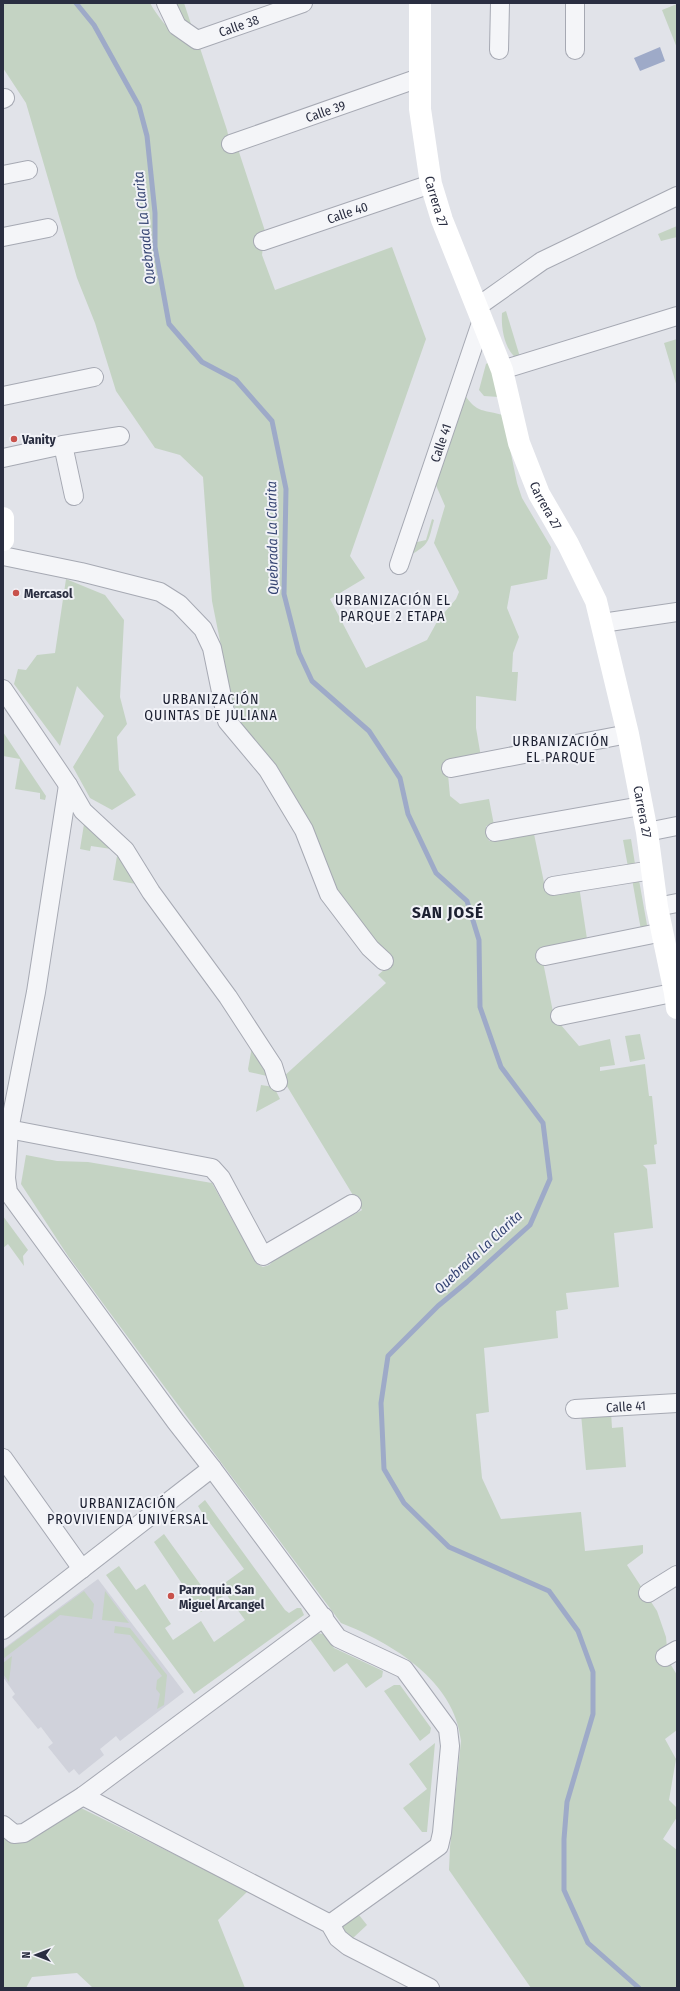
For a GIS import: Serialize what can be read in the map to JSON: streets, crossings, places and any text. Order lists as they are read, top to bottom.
{
  "streets": {
    "street": [
      "Calle 38",
      "Calle 39",
      "Carrera 27",
      "Calle 40",
      "Calle 41"
    ]
  },
  "crossings": [
    ["Calle 39", "Carrera 27"],
    ["Carrera 27", "Calle 40"],
    ["Carrera 27", "Calle 41"]
  ],
  "districts": [
    "URBANIZACIÓN EL PARQUE 2 ETAPA",
    "URBANIZACIÓN QUINTAS DE JULIANA",
    "URBANIZACIÓN EL PARQUE",
    "SAN JOSÉ",
    "URBANIZACIÓN PROVIVIENDA UNIVERSAL"
  ],
  "water": ["Quebrada La Clarita"],
  "places": ["Vanity", "Mercasol", "Parroquia San Miguel Arcangel"],
  "north": "left"
}
